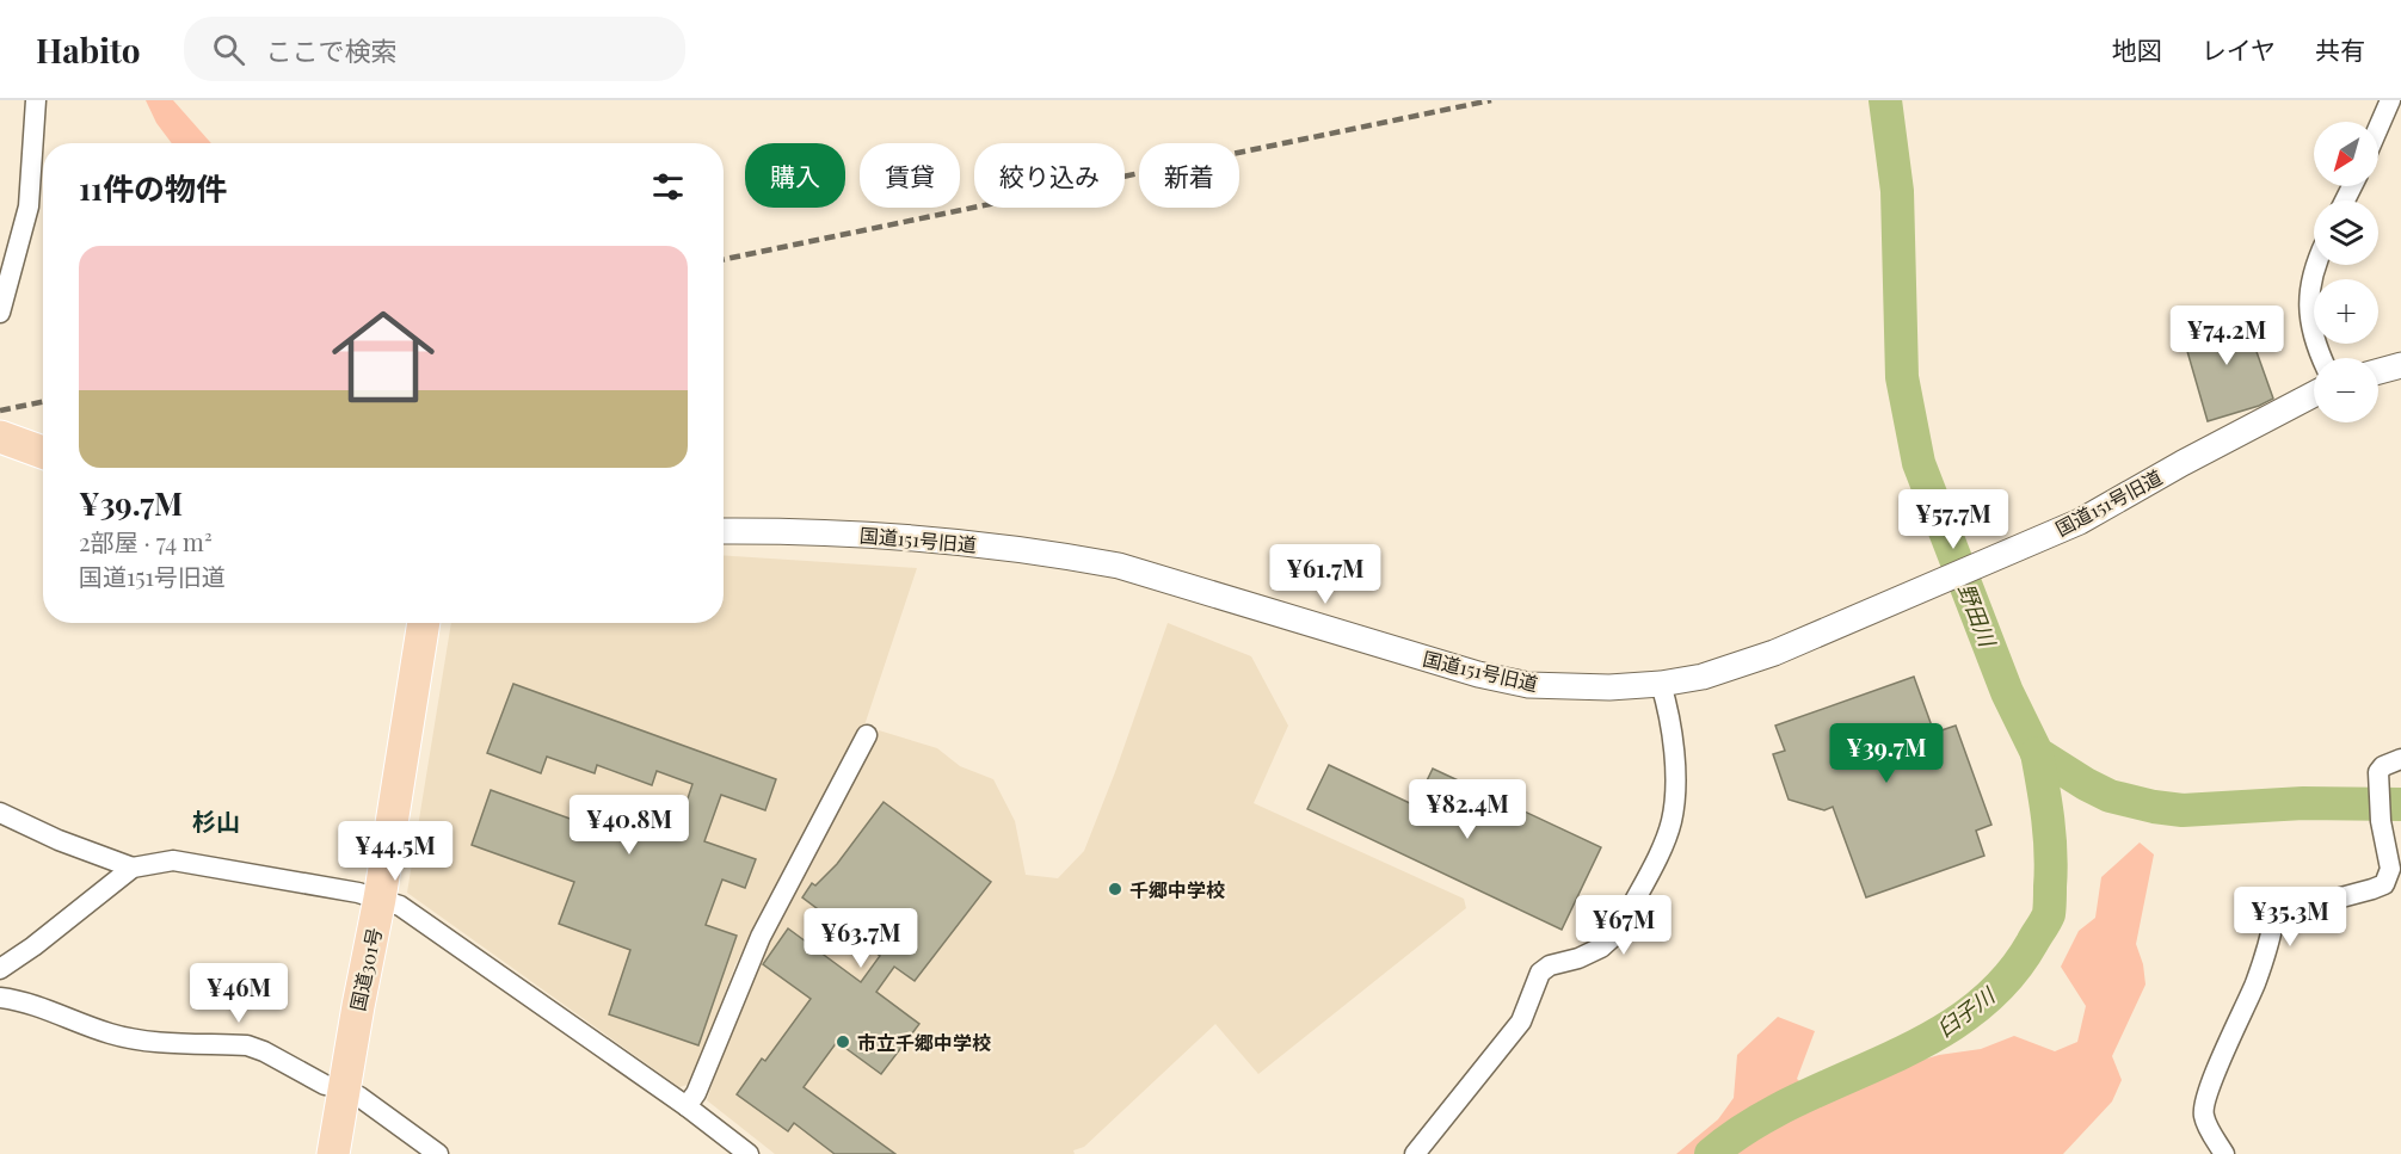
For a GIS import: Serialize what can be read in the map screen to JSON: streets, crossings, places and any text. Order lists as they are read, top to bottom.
{
  "streets": {
    "highway": ["国道301号"],
    "street": ["国道151号旧道"]
  },
  "districts": ["杉山"],
  "water": ["野田川", "臼子川"],
  "places": ["千郷中学校", "市立千郷中学校"],
  "north": "bottom left",
  "page": {
    "header": "Habito",
    "search": "ここで検索",
    "nav": ["地図", "レイヤ", "共有"],
    "map_buttons": ["+", "−"],
    "chip": [
      "購入",
      "賃貸",
      "絞り込み",
      "新着"
    ],
    "heading": "11件の物件",
    "list": [
      {
        "name": "¥39.7M",
        "note": "2部屋 · 74 m² · 国道151号旧道"
      }
    ],
    "price": [
      "¥74.2M",
      "¥57.7M",
      "¥61.7M",
      "¥39.7M",
      "¥82.4M",
      "¥40.8M",
      "¥44.5M",
      "¥35.3M",
      "¥67M",
      "¥63.7M",
      "¥46M"
    ]
  }
}
